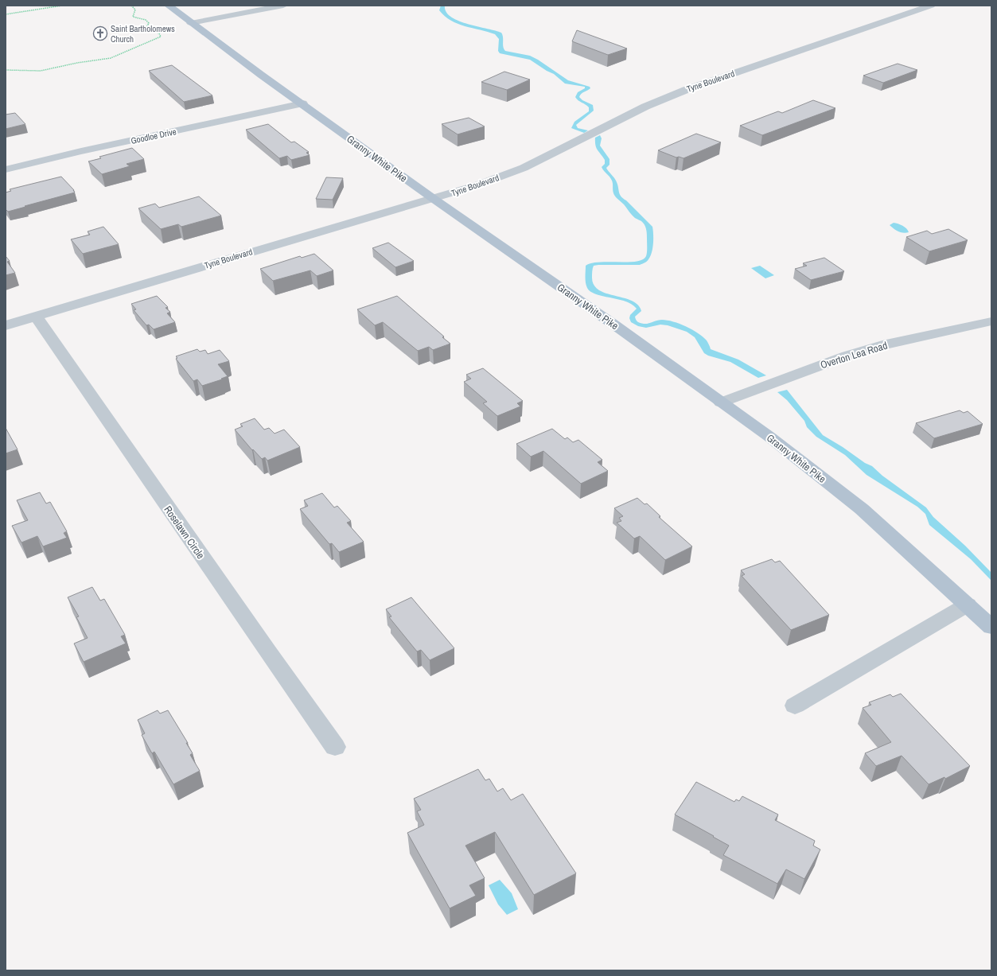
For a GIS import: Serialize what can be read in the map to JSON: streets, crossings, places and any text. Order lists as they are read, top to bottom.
{
  "streets": {
    "main road": ["Granny White Pike"],
    "street": [
      "Tyne Boulevard",
      "Goodloe Drive",
      "Overton Lea Road",
      "Roselawn Circle"
    ]
  },
  "crossings": [
    ["Tyne Boulevard", "Granny White Pike"],
    ["Tyne Boulevard", "Roselawn Circle"],
    ["Goodloe Drive", "Granny White Pike"],
    ["Granny White Pike", "Overton Lea Road"]
  ],
  "places": {
    "church": ["Saint Bartholomews Church"]
  }
}
